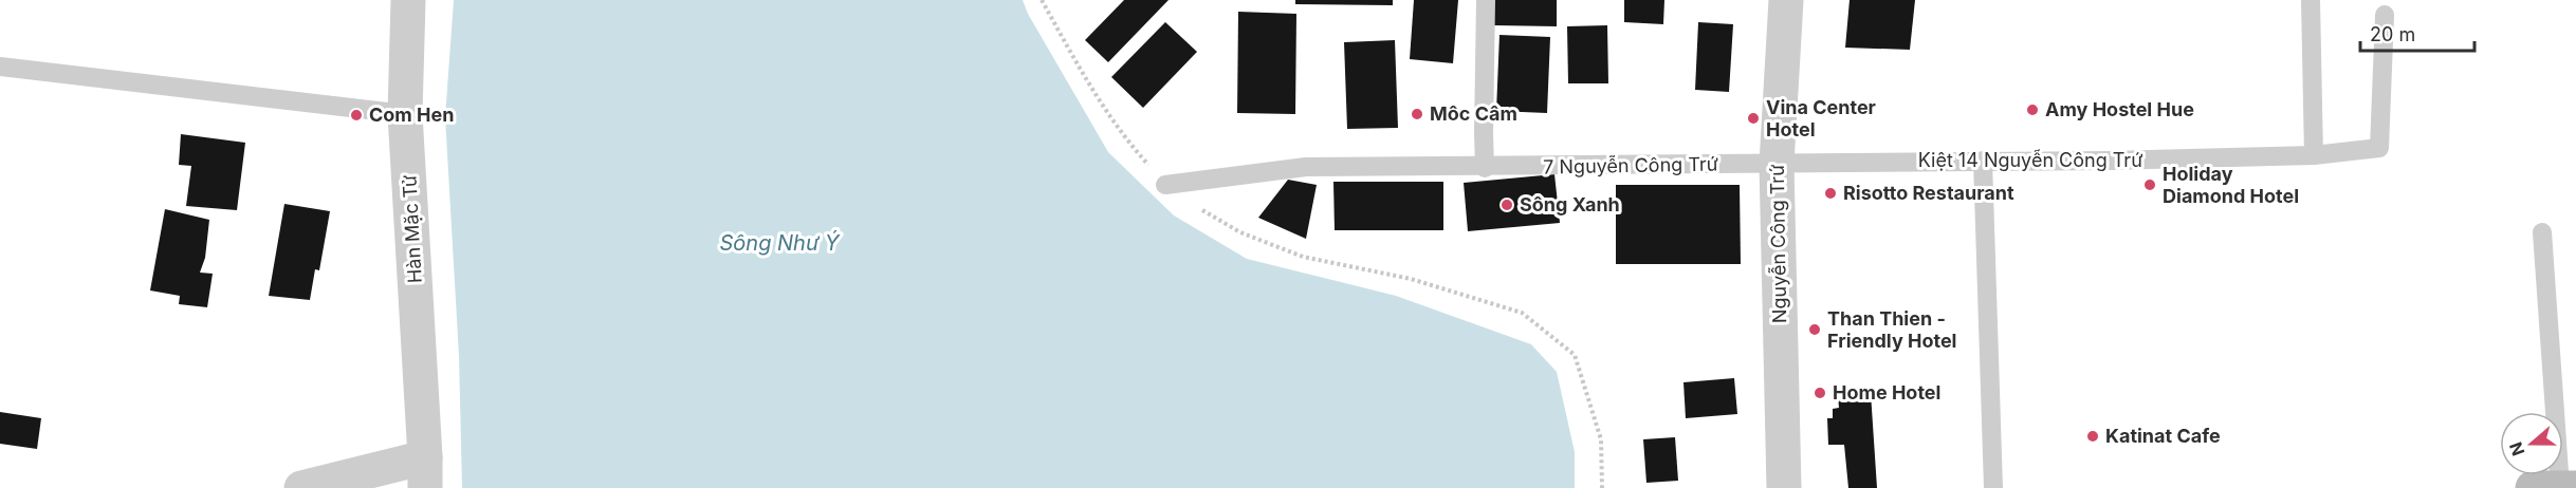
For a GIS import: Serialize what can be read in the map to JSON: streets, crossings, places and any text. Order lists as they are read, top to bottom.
{
  "streets": {
    "street": ["Hàn Mặc Tử", "Nguyễn Công Trứ"],
    "lane": ["Kiệt 14 Nguyễn Công Trứ", "7 Nguyễn Công Trứ"]
  },
  "crossings": [
    ["Kiệt 14 Nguyễn Công Trứ", "7 Nguyễn Công Trứ"],
    ["Kiệt 14 Nguyễn Công Trứ", "Nguyễn Công Trứ"],
    ["7 Nguyễn Công Trứ", "Nguyễn Công Trứ"]
  ],
  "water": ["Sông Như Ý"],
  "places": [
    "Amy Hostel Hue",
    "Môc Câm",
    "Com Hen",
    "Vina Center Hotel",
    "Holiday Diamond Hotel",
    "Risotto Restaurant",
    "Sông Xanh",
    "Than Thien - Friendly Hotel",
    "Home Hotel",
    "Katinat Cafe"
  ],
  "scale_bar": "20 m",
  "north": "left"
}
